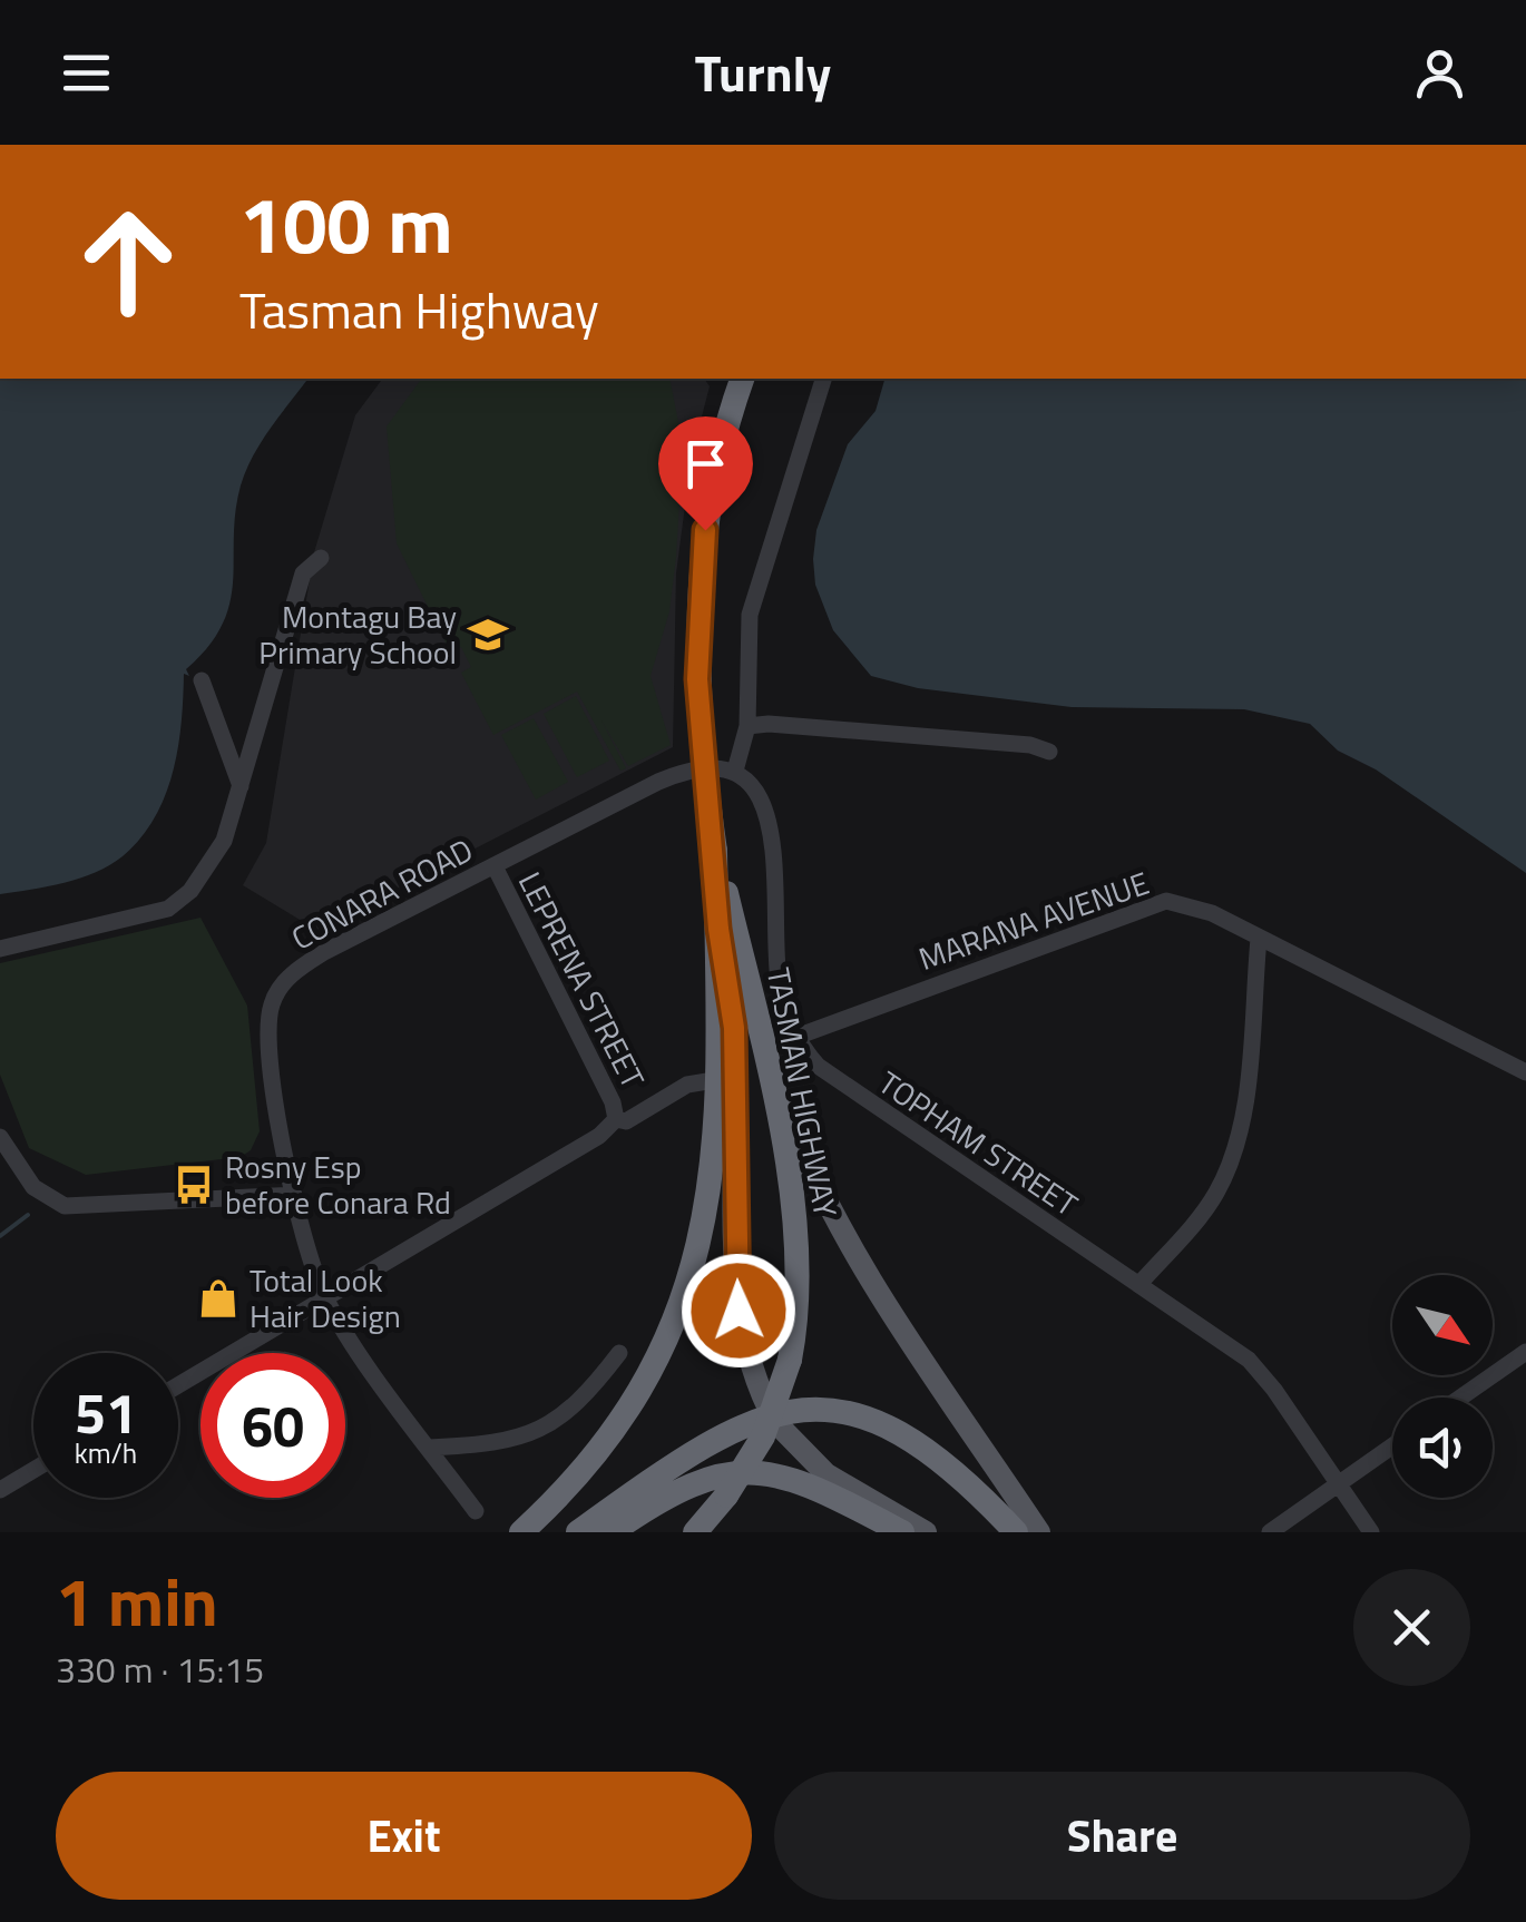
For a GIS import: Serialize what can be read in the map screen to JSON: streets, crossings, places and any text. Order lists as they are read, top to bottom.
{
  "streets": {
    "highway": ["TASMAN HIGHWAY"],
    "street": [
      "CONARA ROAD",
      "MARANA AVENUE",
      "LEPRENA STREET",
      "TOPHAM STREET"
    ]
  },
  "crossings": [
    ["CONARA ROAD", "LEPRENA STREET"],
    ["CONARA ROAD", "TOPHAM STREET"],
    ["MARANA AVENUE", "TOPHAM STREET"]
  ],
  "places": {
    "school or university": ["Montagu Bay Primary School"],
    "bus stop": ["Rosny Esp before Conara Rd"],
    "shop": ["Total Look Hair Design"]
  },
  "north": "bottom right",
  "page": {
    "header": "Turnly",
    "turn": ["100 m", "Tasman Highway"],
    "speed": "51 km/h",
    "limit": "60",
    "heading": ["1 min", "330 m · 15:15"],
    "buttons": ["Exit", "Share"]
  }
}
